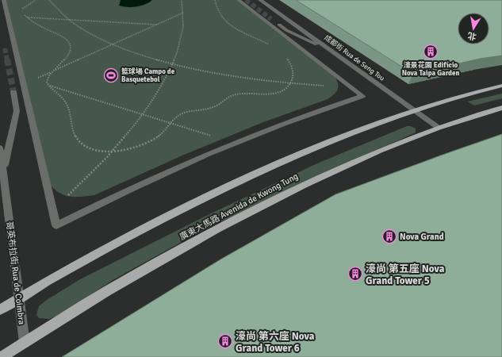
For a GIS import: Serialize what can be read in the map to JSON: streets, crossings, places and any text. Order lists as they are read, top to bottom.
{
  "streets": {
    "main road": ["廣東大馬路 Avenida de Kwong Tung"],
    "street": ["成都街 Rua de Seng Tou", "哥英布拉街 Rua de Coimbra"]
  },
  "crossings": [
    ["成都街 Rua de Seng Tou", "廣東大馬路 Avenida de Kwong Tung"],
    ["廣東大馬路 Avenida de Kwong Tung", "哥英布拉街 Rua de Coimbra"]
  ],
  "places": {
    "building": [
      "濠景花園 Edifício Nova Taipa Garden",
      "Nova Grand",
      "濠尚 第五座 Nova Grand Tower 5",
      "濠尚 第六座 Nova Grand Tower 6"
    ],
    "sports": ["籃球場 Campo de Basquetebol"]
  },
  "north": "bottom"
}
